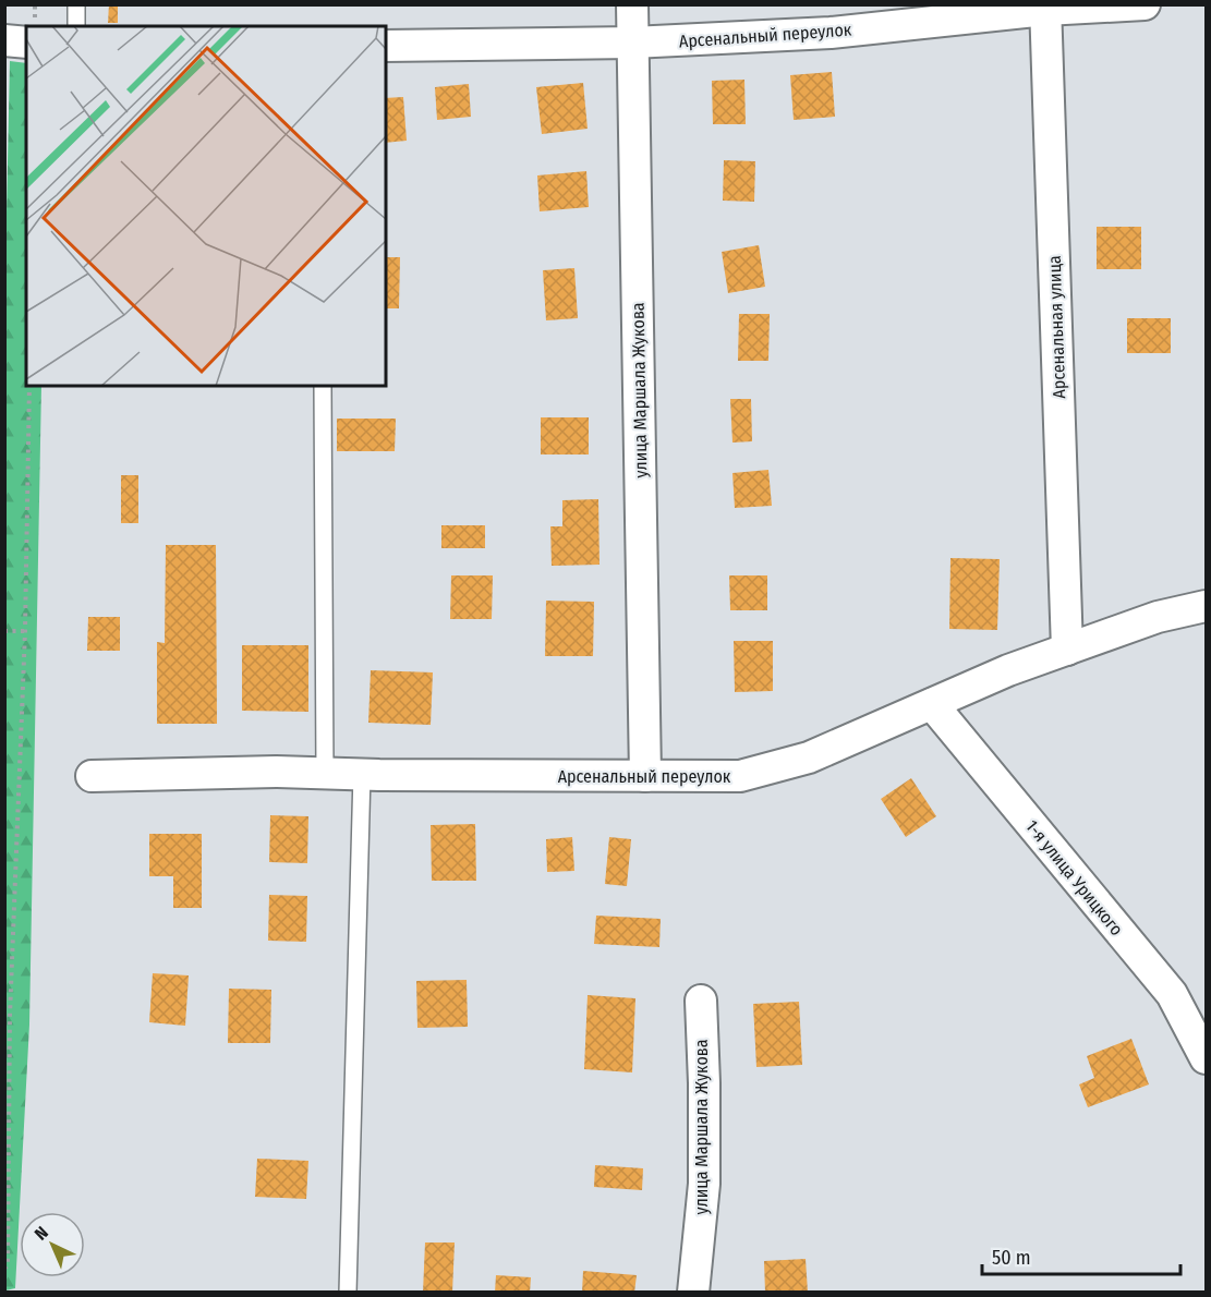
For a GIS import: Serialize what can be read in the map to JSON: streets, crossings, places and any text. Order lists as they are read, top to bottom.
{
  "streets": {
    "street": [
      "Арсенальный переулок",
      "Арсенальная улица",
      "улица Маршала Жукова",
      "1-я улица Урицкого"
    ]
  },
  "crossings": [
    ["Арсенальный переулок", "Арсенальная улица"],
    ["Арсенальный переулок", "улица Маршала Жукова"],
    ["Арсенальный переулок", "1-я улица Урицкого"]
  ],
  "scale_bar": "50 m",
  "north": "top left"
}
